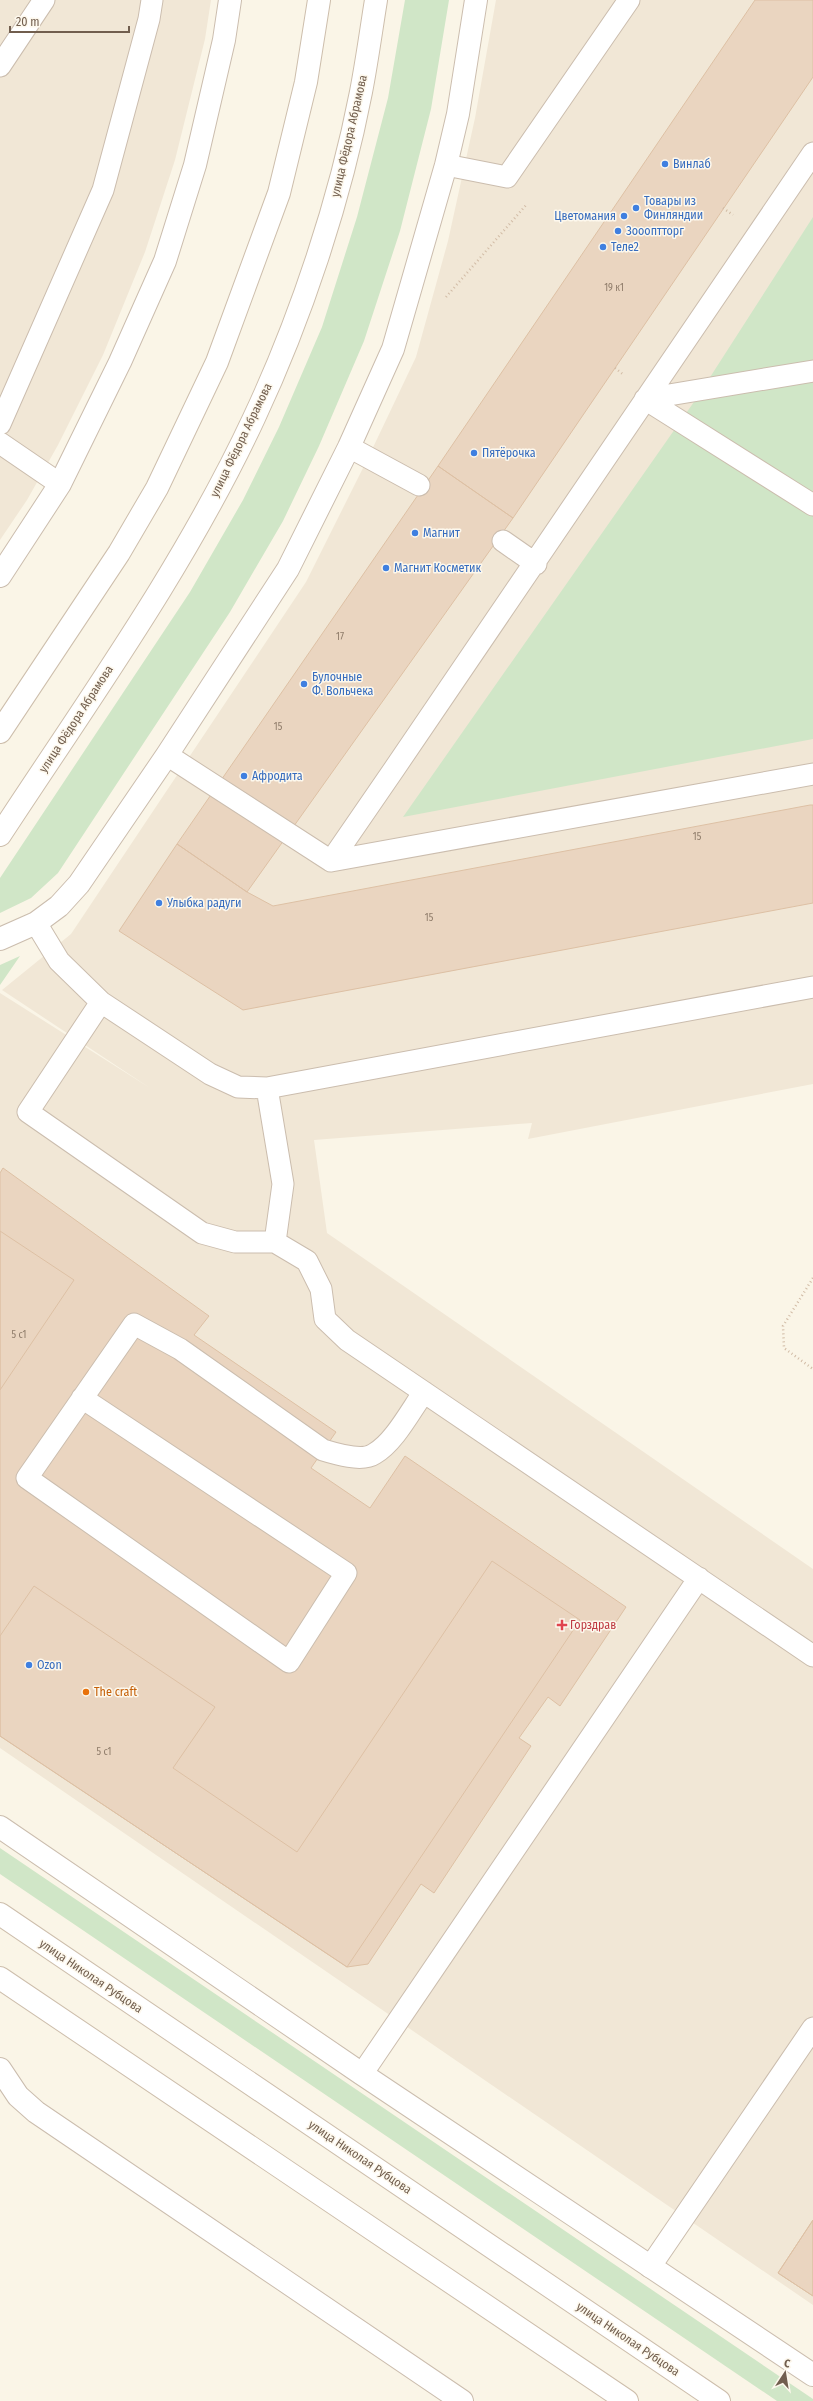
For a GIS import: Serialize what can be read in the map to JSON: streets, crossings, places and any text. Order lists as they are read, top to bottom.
{
  "streets": {
    "street": ["улица Фёдора Абрамова", "улица Николая Рубцова"]
  },
  "places": {
    "other": [
      "Винлаб",
      "Товары из Финляндии",
      "Цветомания",
      "Зоооптторг",
      "Теле2",
      "Пятёрочка",
      "Магнит",
      "Магнит Косметик",
      "Булочные Ф. Вольчека",
      "Афродита",
      "Улыбка радуги",
      "Ozon",
      "The craft"
    ],
    "health": ["Горздрав"]
  },
  "house_numbers": [
    "19 к1",
    "17",
    "15",
    "15",
    "15",
    "5 с1",
    "5 с1"
  ],
  "scale_bar": "20 m",
  "north": "top"
}
